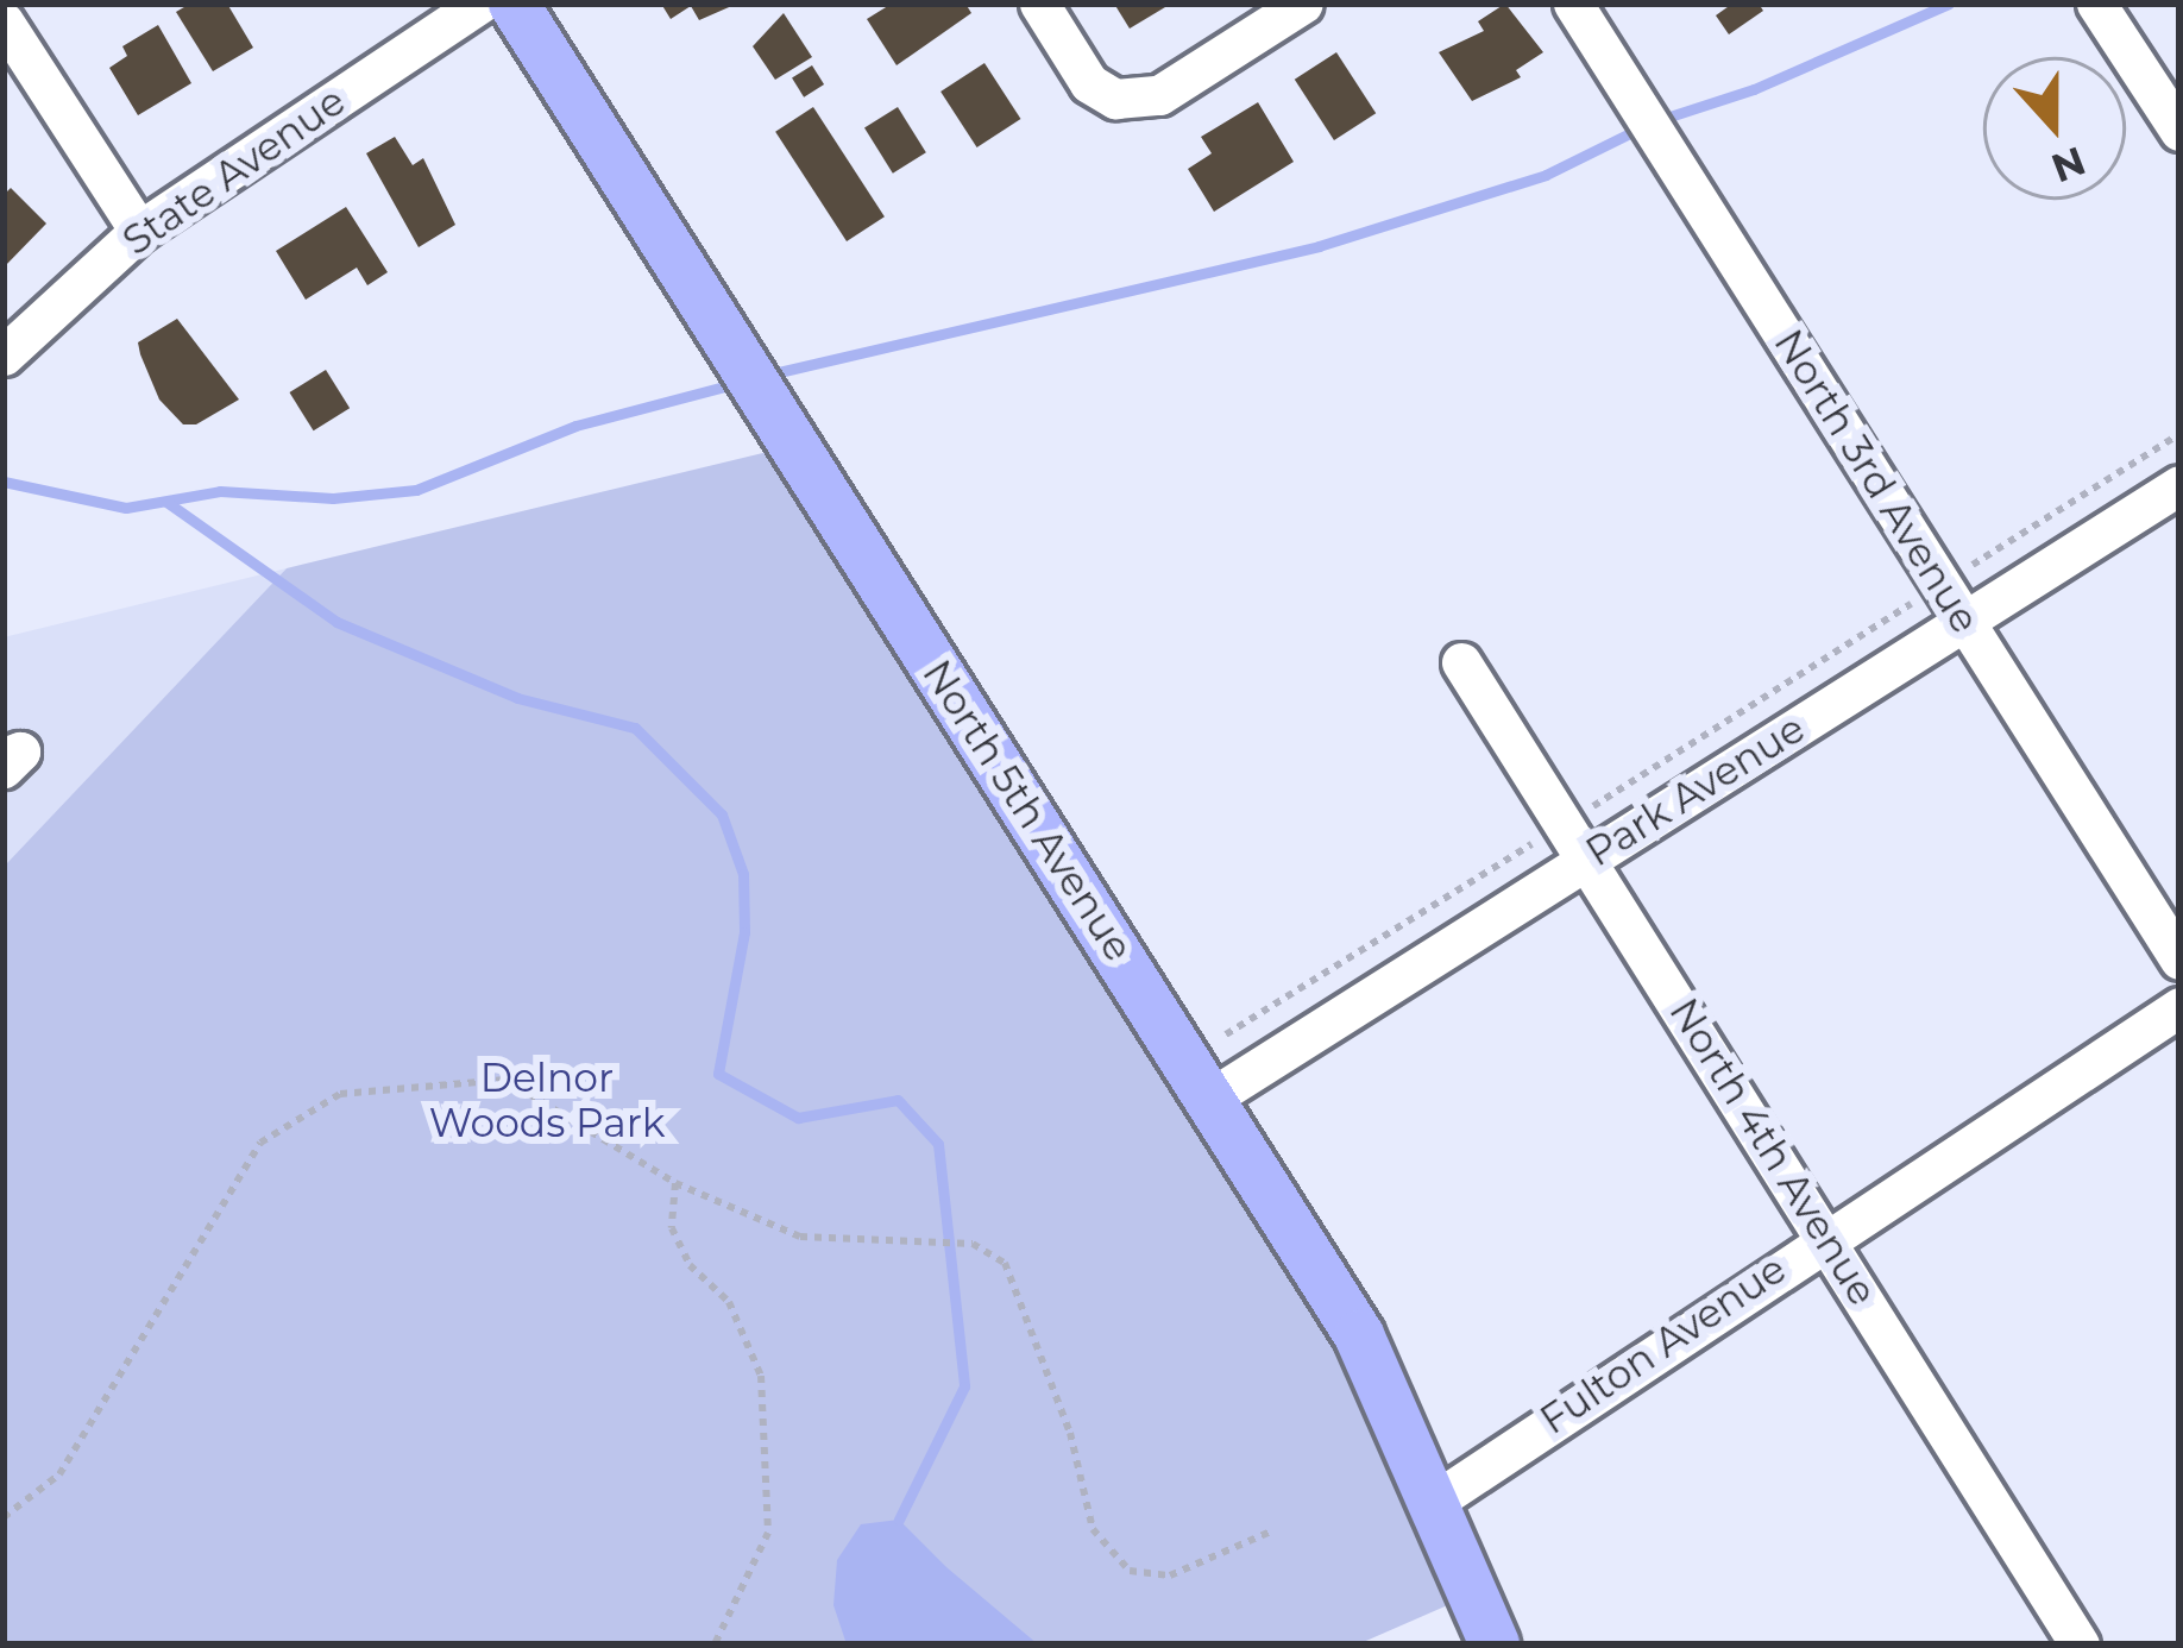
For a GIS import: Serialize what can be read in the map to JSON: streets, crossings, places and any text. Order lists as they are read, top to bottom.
{
  "streets": {
    "main road": ["North 5th Avenue"],
    "street": [
      "State Avenue",
      "North 3rd Avenue",
      "Park Avenue",
      "North 4th Avenue",
      "Fulton Avenue"
    ]
  },
  "crossings": [
    ["North 3rd Avenue", "Park Avenue"],
    ["Park Avenue", "North 5th Avenue"],
    ["Park Avenue", "North 4th Avenue"],
    ["North 5th Avenue", "Fulton Avenue"],
    ["North 4th Avenue", "Fulton Avenue"]
  ],
  "parks": ["Delnor Woods Park"],
  "north": "bottom"
}
